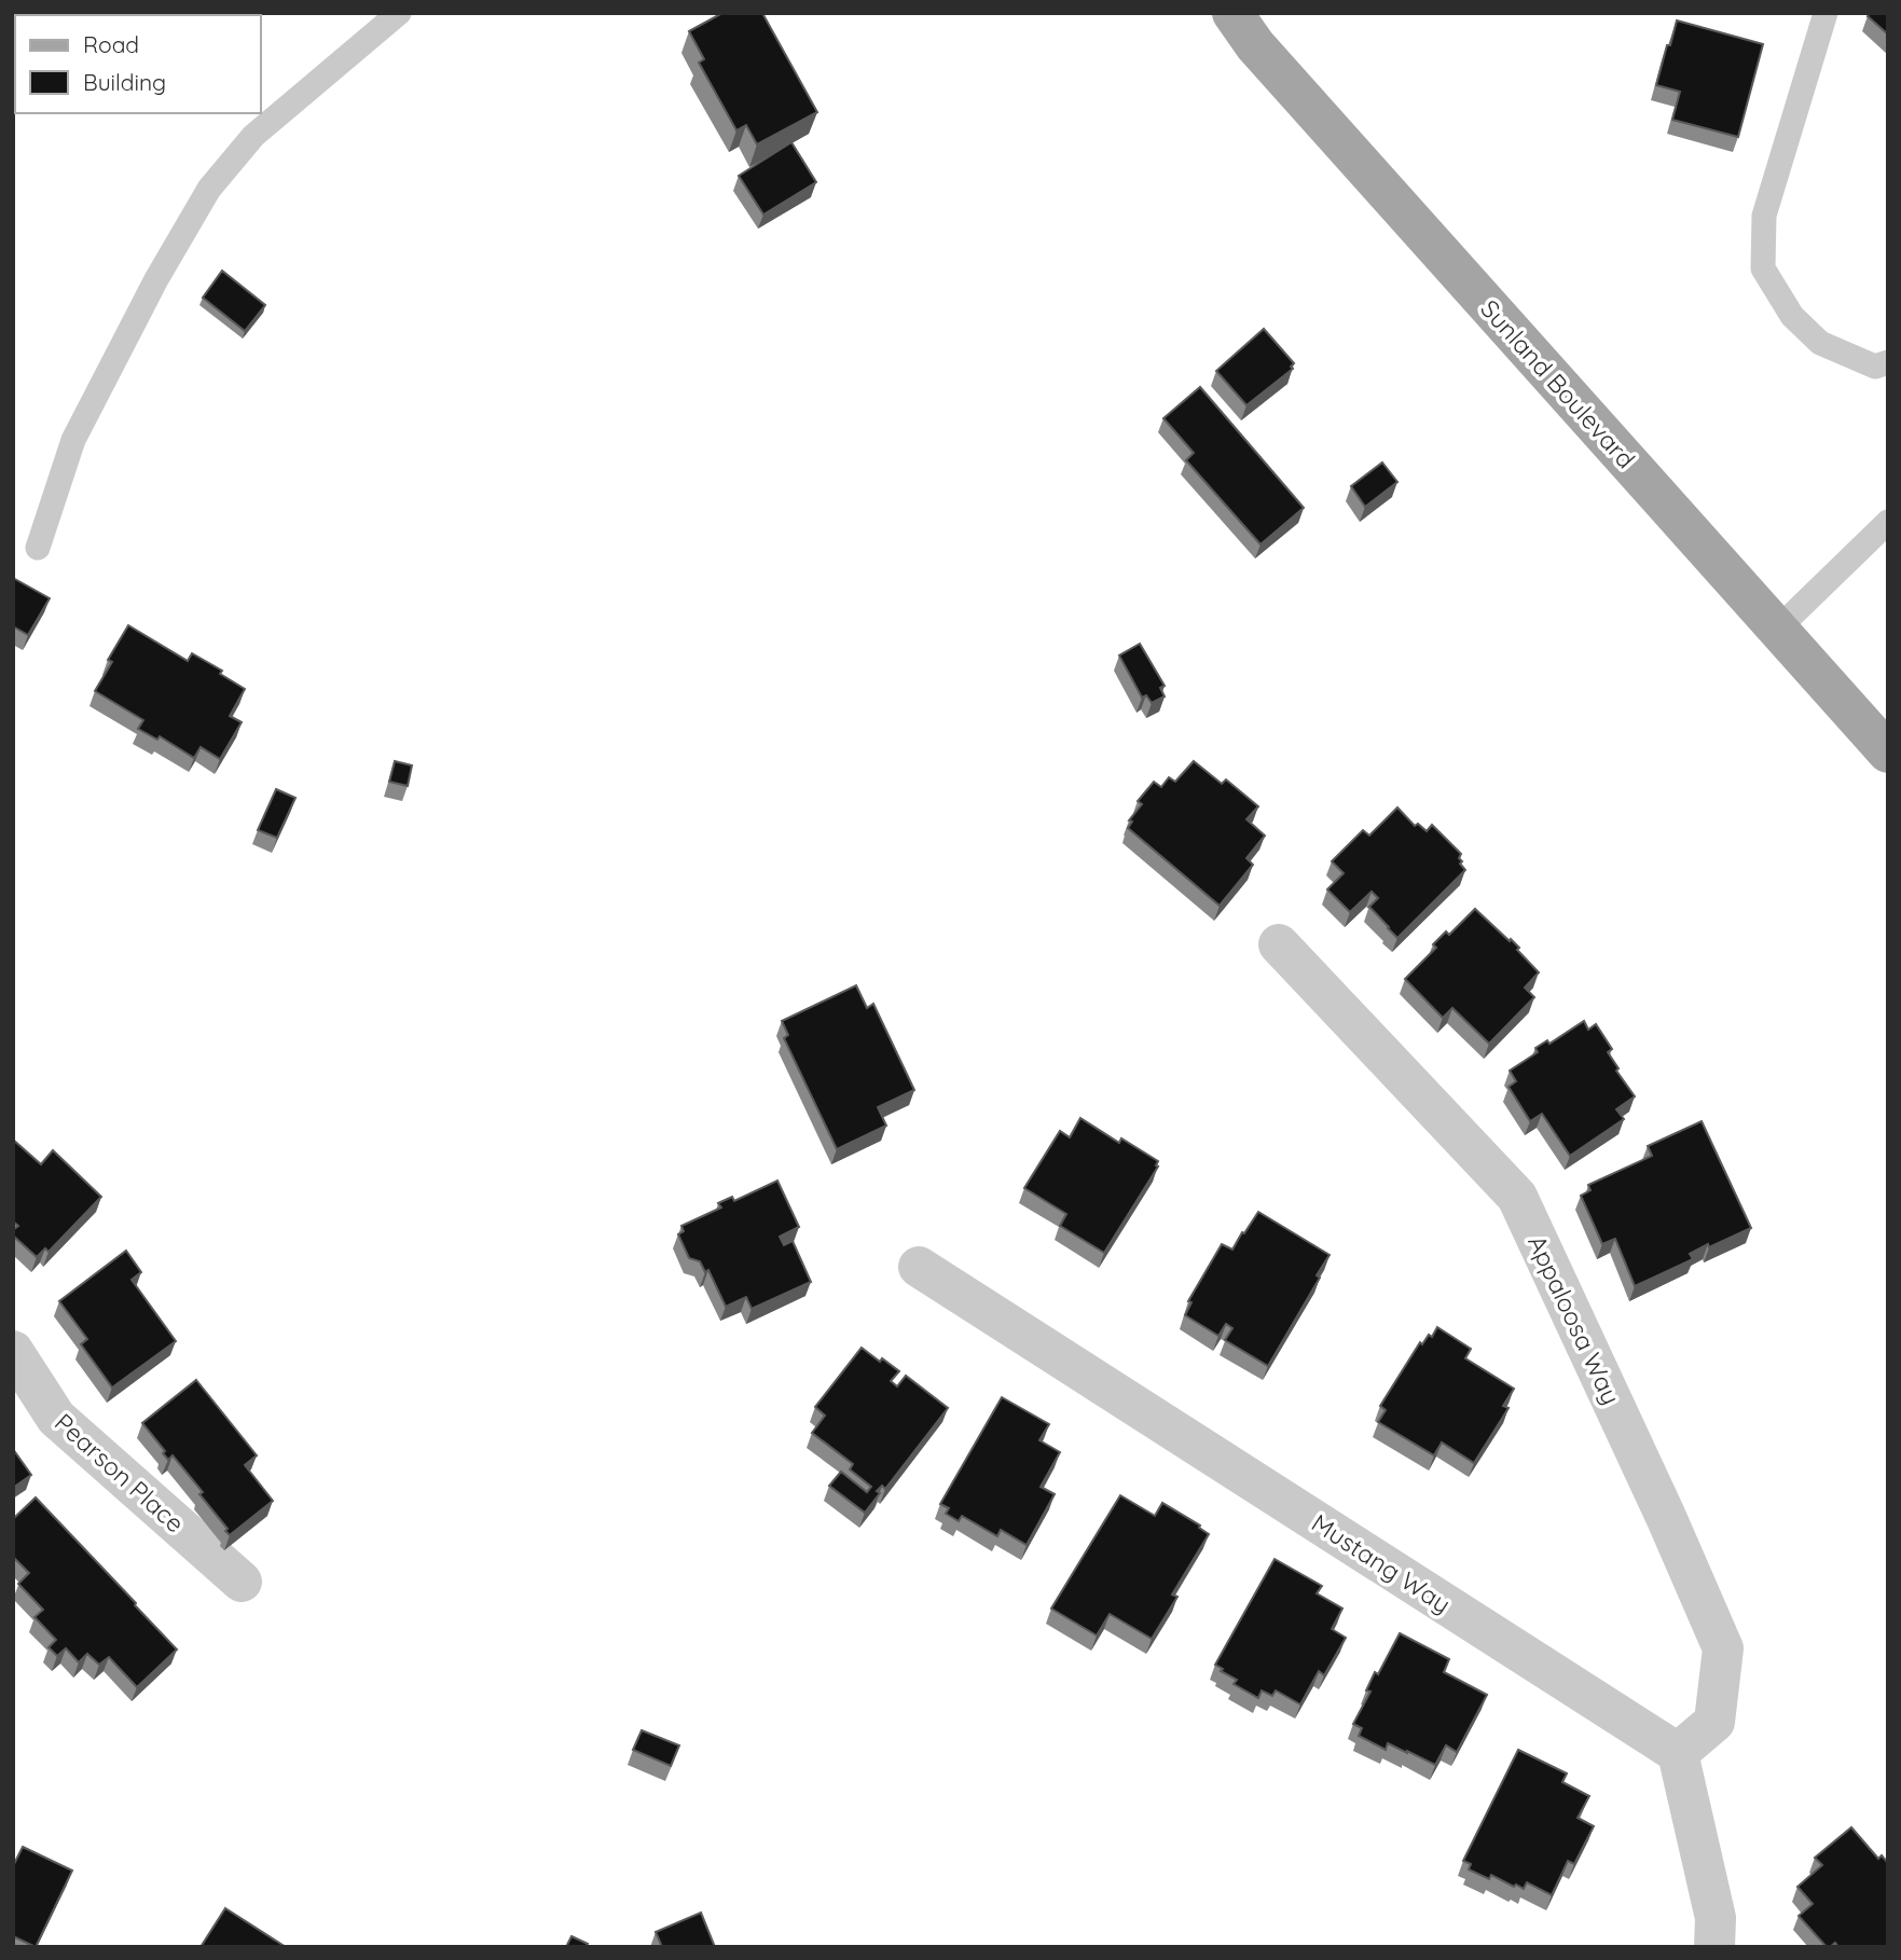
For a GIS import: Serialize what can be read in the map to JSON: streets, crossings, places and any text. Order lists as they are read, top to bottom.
{
  "streets": {
    "main road": ["Sunland Boulevard"],
    "street": ["Appaloosa Way", "Pearson Place", "Mustang Way"]
  },
  "crossings": [
    ["Appaloosa Way", "Mustang Way"]
  ],
  "legend": ["Road", "Building"]
}
